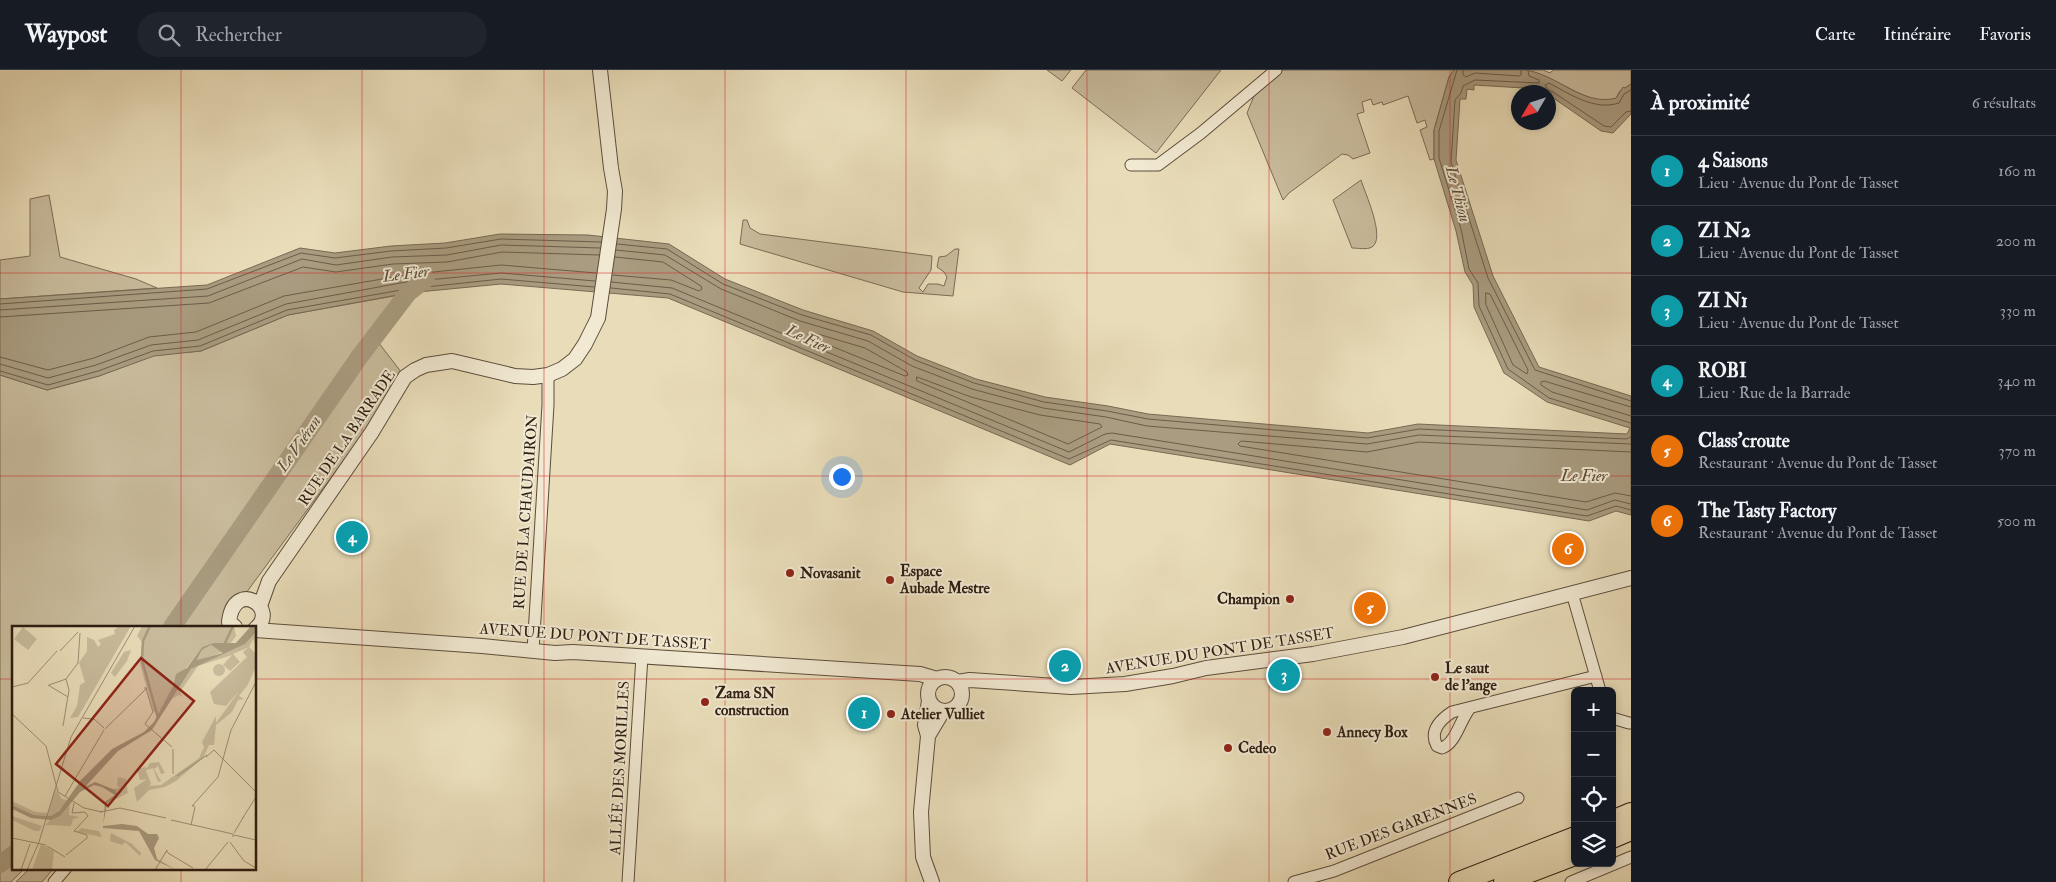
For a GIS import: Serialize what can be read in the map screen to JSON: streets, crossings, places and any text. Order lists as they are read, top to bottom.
{
  "streets": {
    "street": [
      "RUE DE LA BARRADE",
      "RUE DE LA CHAUDAIRON",
      "AVENUE DU PONT DE TASSET",
      "ALLÉE DES MORILLES",
      "RUE DES GARENNES"
    ]
  },
  "crossings": [
    ["RUE DE LA BARRADE", "RUE DE LA CHAUDAIRON"],
    ["RUE DE LA CHAUDAIRON", "AVENUE DU PONT DE TASSET"],
    ["AVENUE DU PONT DE TASSET", "ALLÉE DES MORILLES"]
  ],
  "water": ["Le Thiou", "Le Fier", "Le Viéran"],
  "places": [
    "Novasanit",
    "Espace Aubade Mestre",
    "Champion",
    "Le saut de l'ange",
    "Zama SN construction",
    "Atelier Vulliet",
    "Annecy Box",
    "Cedeo"
  ],
  "north": "bottom left",
  "page": {
    "header": "Waypost",
    "search": "Rechercher",
    "nav": ["Carte", "Itinéraire", "Favoris"],
    "heading": ["À proximité", "6 résultats"],
    "list": [
      {
        "mark": "1",
        "name": "4 Saisons",
        "note": "Lieu · Avenue du Pont de Tasset",
        "value": "160 m"
      },
      {
        "mark": "2",
        "name": "ZI N2",
        "note": "Lieu · Avenue du Pont de Tasset",
        "value": "200 m"
      },
      {
        "mark": "3",
        "name": "ZI N1",
        "note": "Lieu · Avenue du Pont de Tasset",
        "value": "330 m"
      },
      {
        "mark": "4",
        "name": "ROBI",
        "note": "Lieu · Rue de la Barrade",
        "value": "340 m"
      },
      {
        "mark": "5",
        "name": "Class'croute",
        "note": "Restaurant · Avenue du Pont de Tasset",
        "value": "370 m"
      },
      {
        "mark": "6",
        "name": "The Tasty Factory",
        "note": "Restaurant · Avenue du Pont de Tasset",
        "value": "500 m"
      }
    ],
    "pins": [
      "4",
      "6",
      "5",
      "2",
      "3",
      "1"
    ],
    "map_buttons": ["+", "−"]
  }
}
